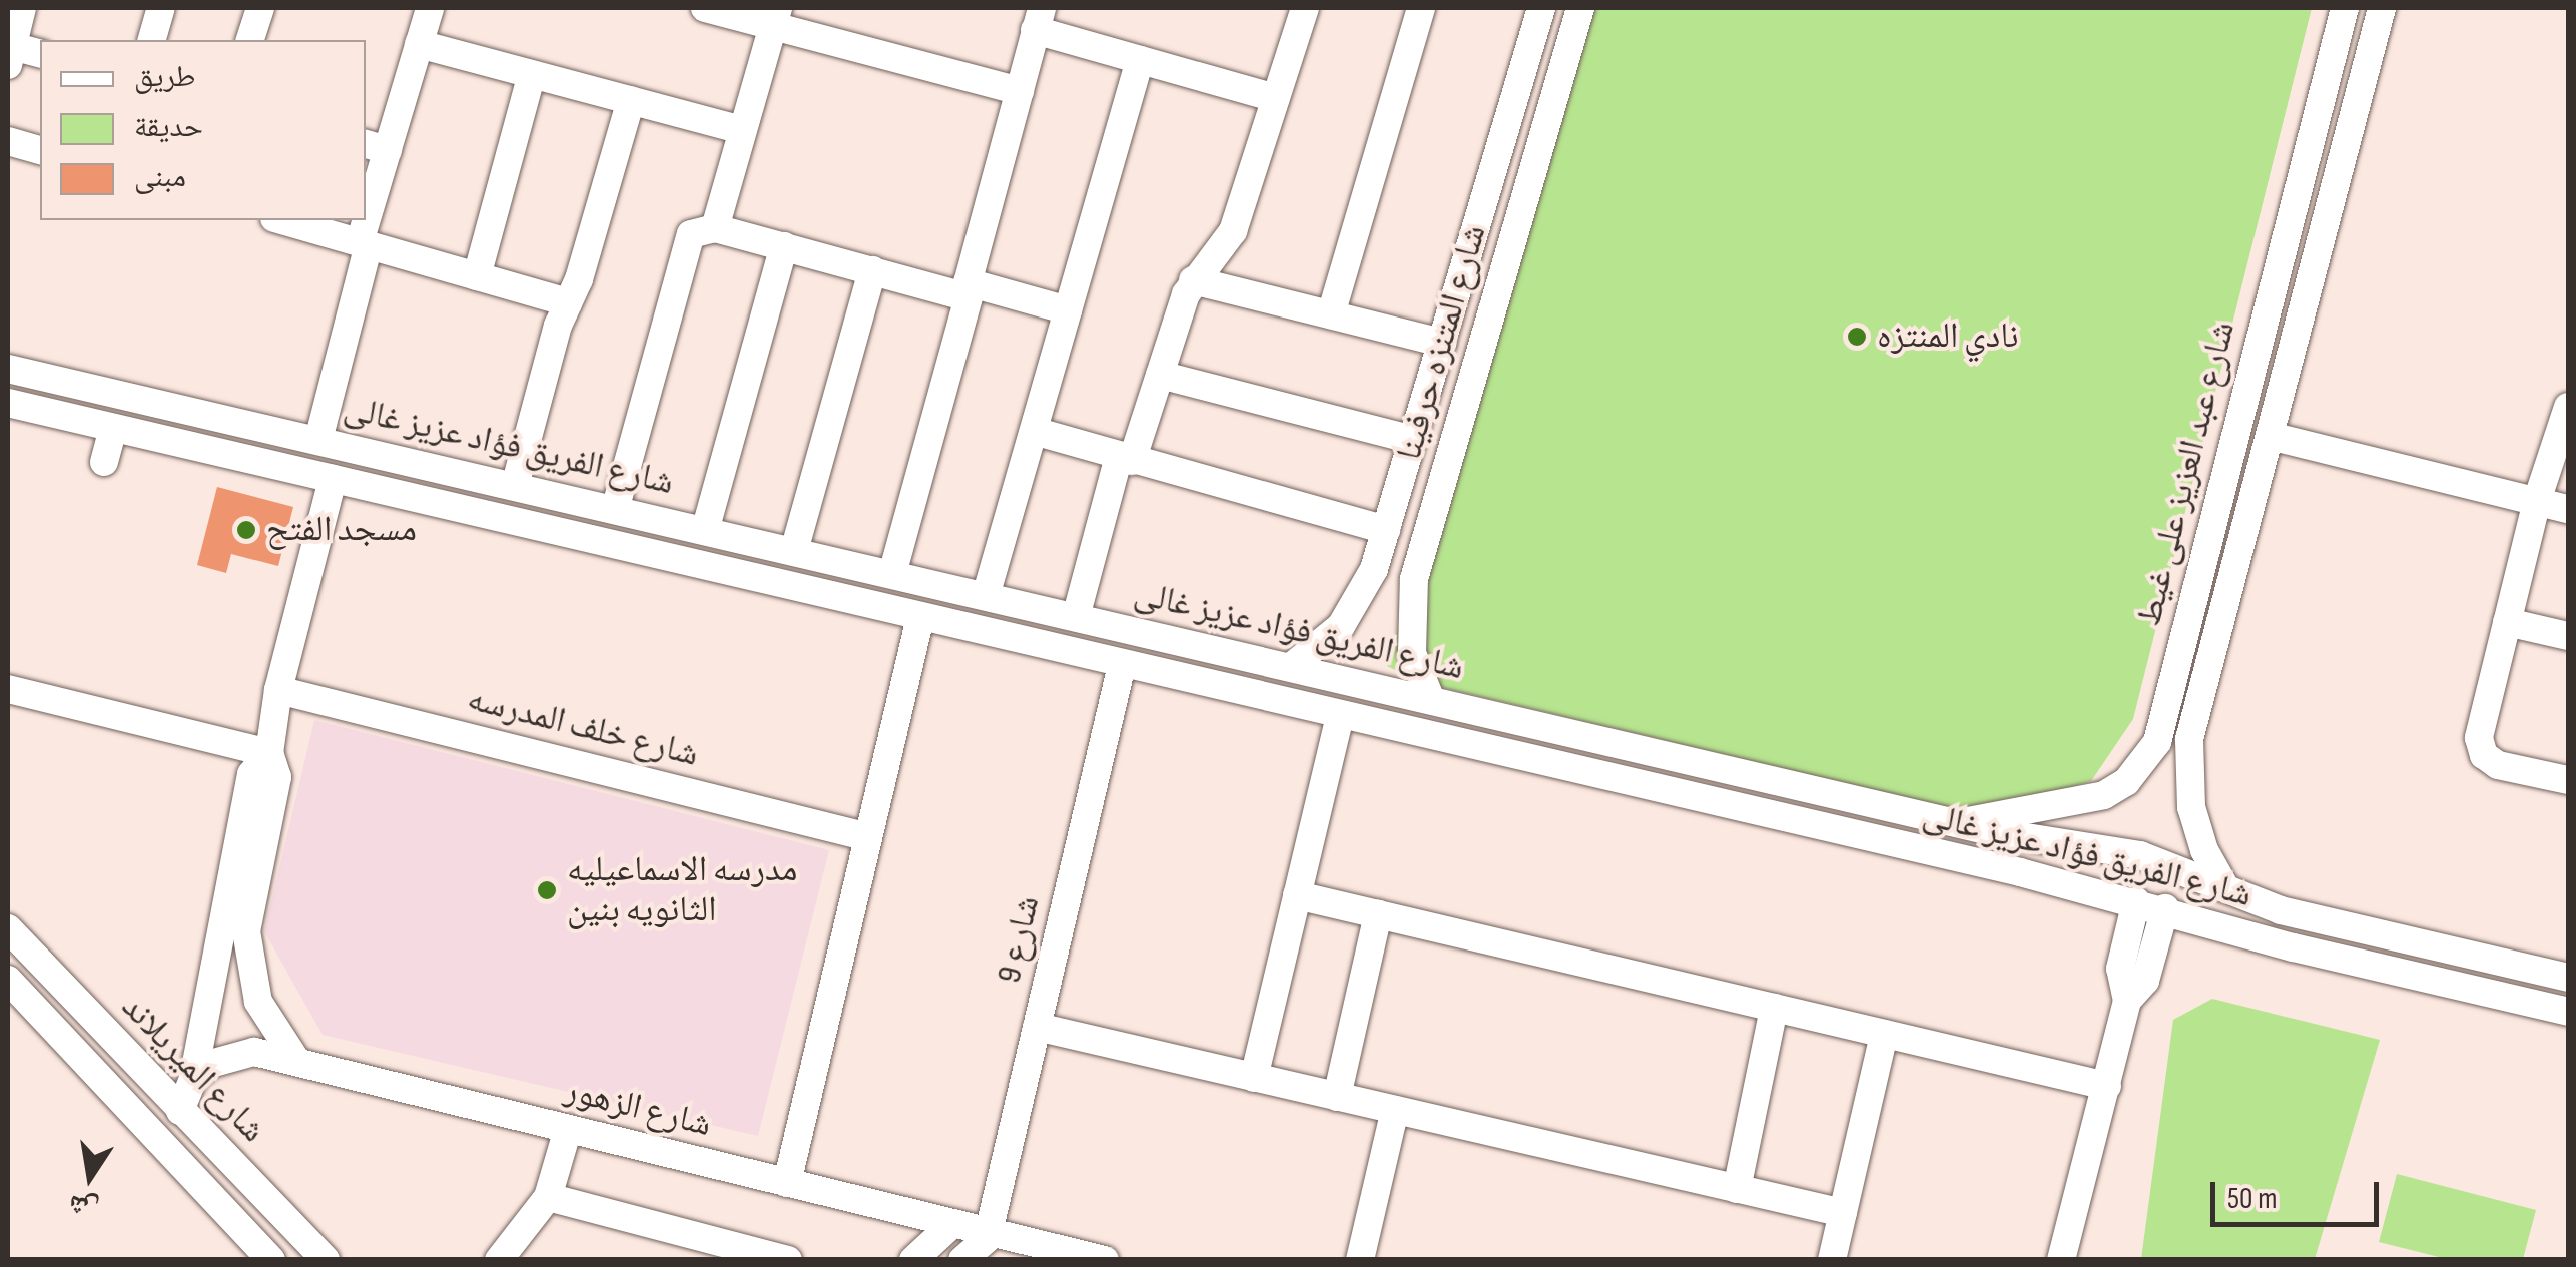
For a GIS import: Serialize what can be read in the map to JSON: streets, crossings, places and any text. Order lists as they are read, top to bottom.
{
  "streets": {
    "street": [
      "شارع المتنزه حرفينا",
      "شارع الفريق فؤاد عزيز غالى",
      "شارع عبد العزيز على غيط",
      "شارع خلف المدرسه",
      "شارع 9",
      "شارع الميريلاند",
      "شارع الزهور"
    ]
  },
  "crossings": [
    ["شارع المتنزه حرفينا", "شارع الفريق فؤاد عزيز غالى"],
    ["شارع الفريق فؤاد عزيز غالى", "شارع عبد العزيز على غيط"],
    ["شارع الفريق فؤاد عزيز غالى", "شارع 9"],
    ["شارع 9", "شارع الزهور"]
  ],
  "places": ["نادي المنتزه", "مسجد الفتح", "مدرسه الاسماعيليه الثانويه بنين"],
  "legend": ["طريق", "حديقة", "مبنى"],
  "scale_bar": "50 m",
  "north": "bottom"
}
